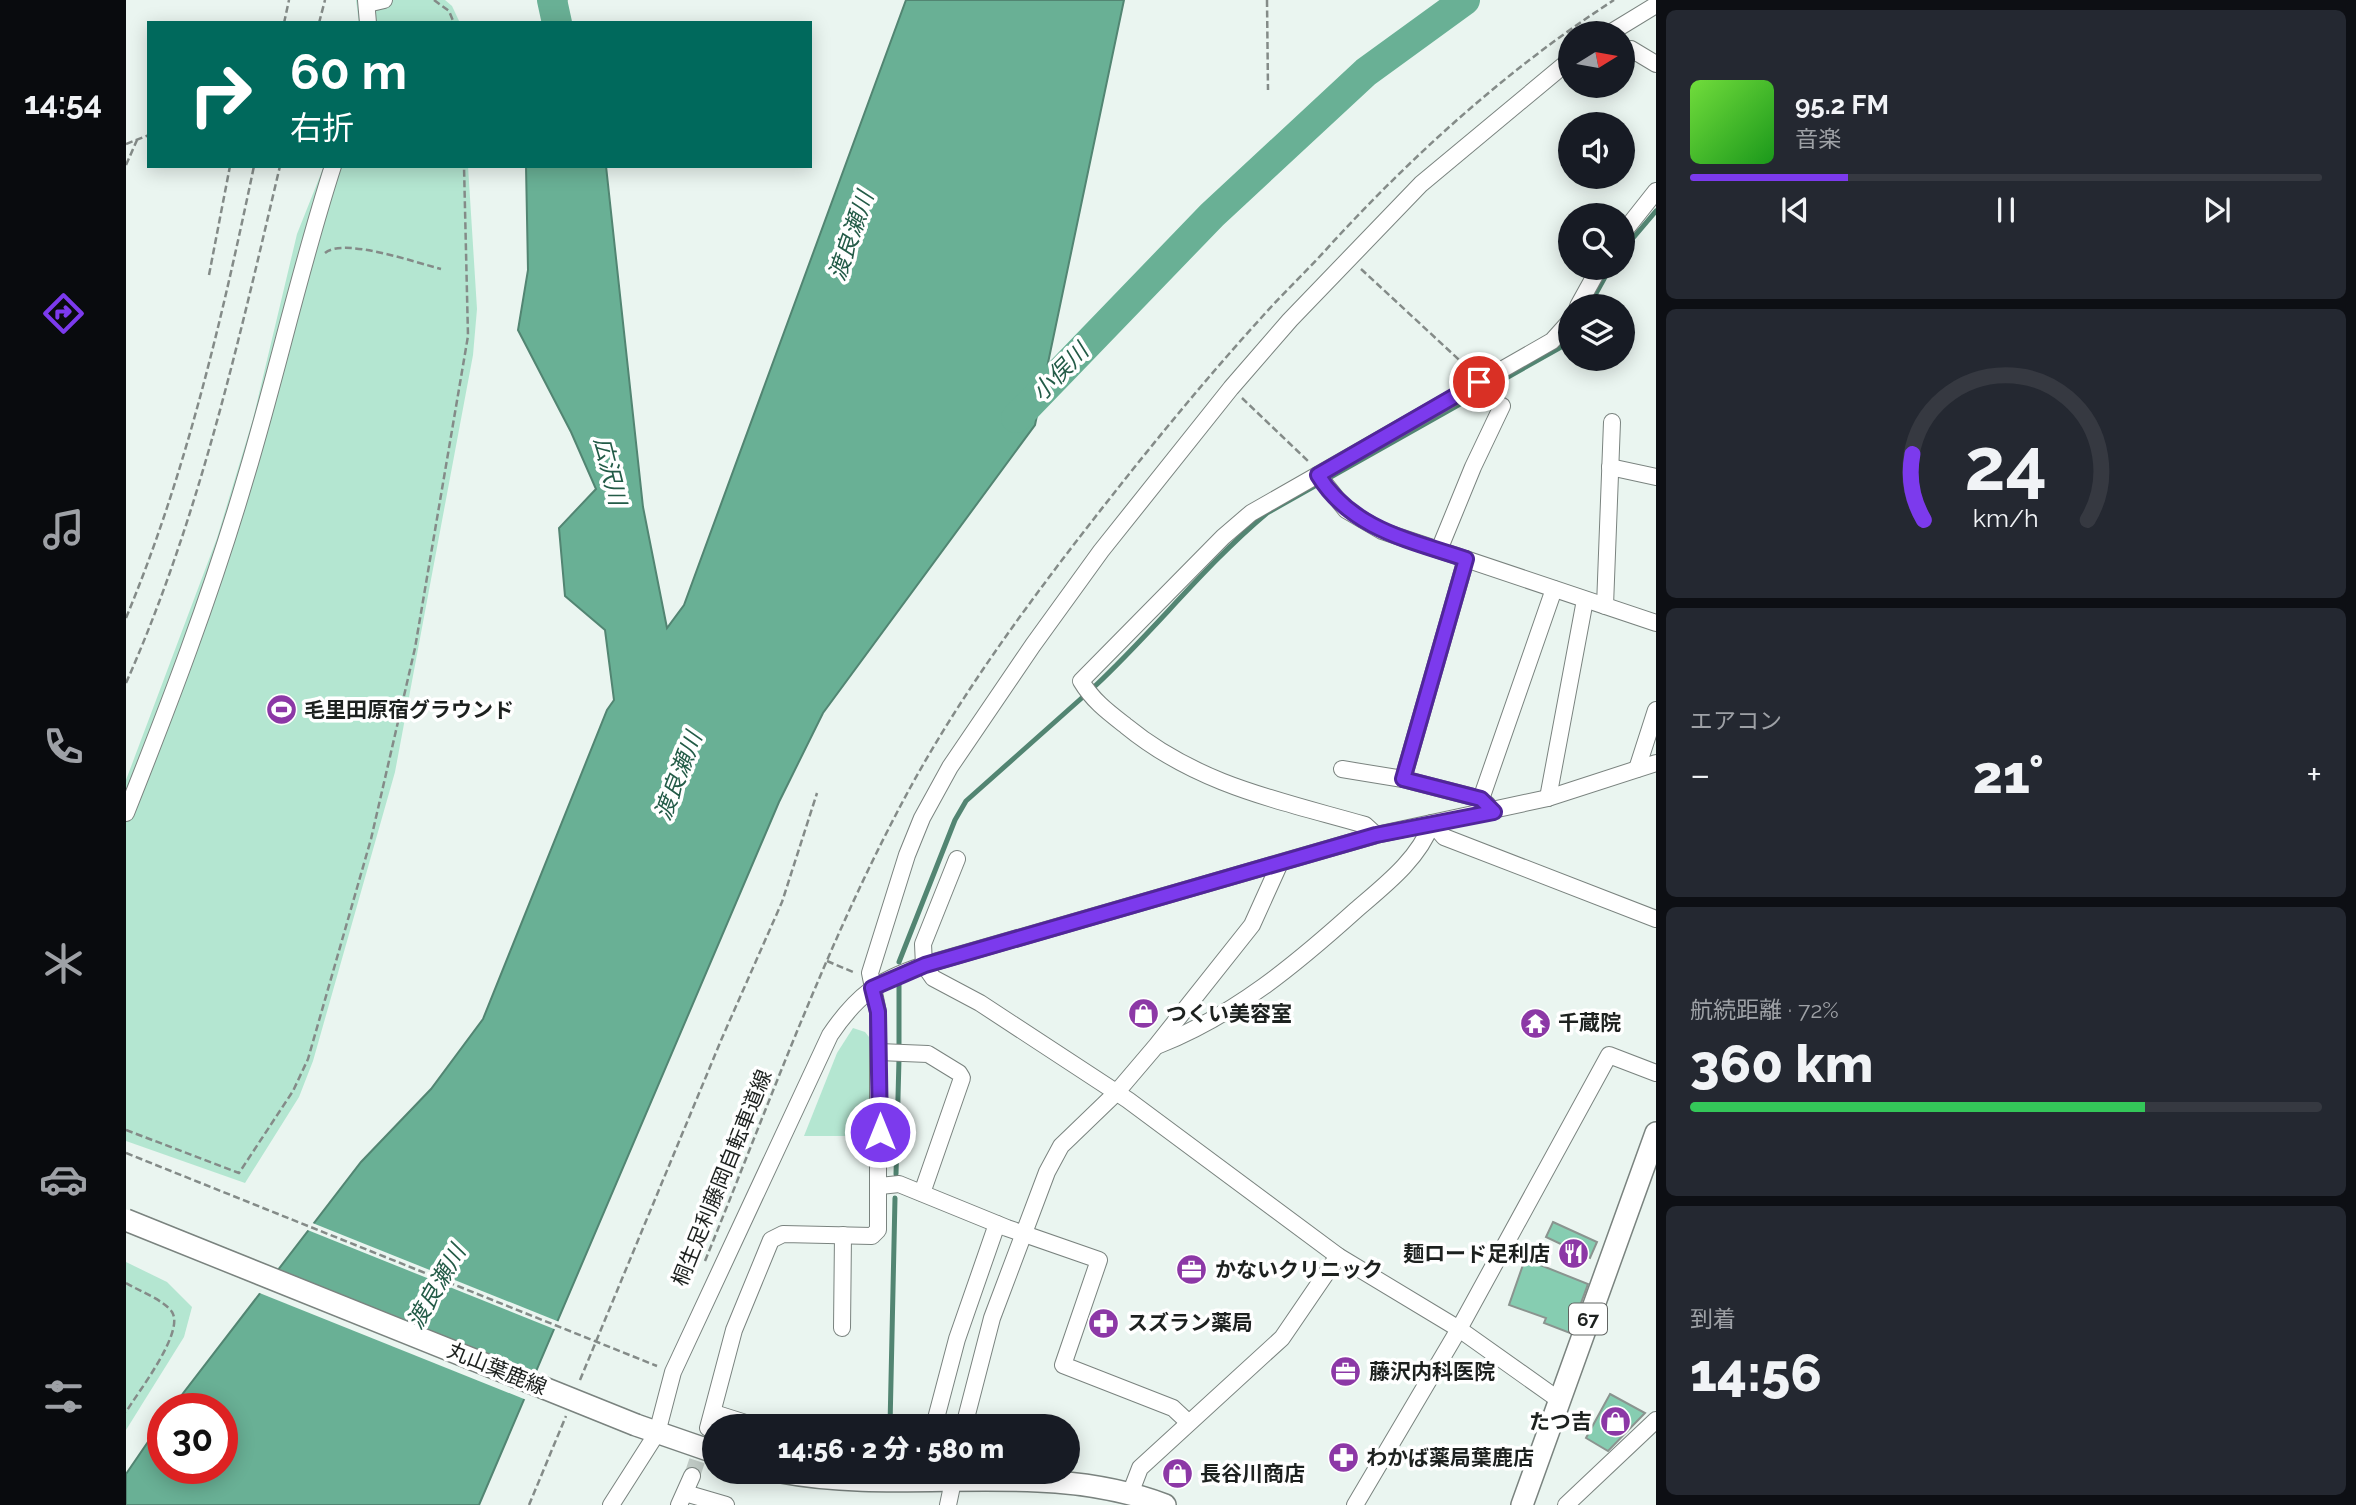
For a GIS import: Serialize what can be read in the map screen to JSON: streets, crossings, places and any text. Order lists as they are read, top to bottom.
{
  "streets": {
    "main road": ["67", "丸山葉鹿線"],
    "path": ["桐生足利藤岡自転車道線"]
  },
  "water": ["渡良瀬川", "小俣川", "広沢川"],
  "places": {
    "sports": ["毛里田原宿グラウンド"],
    "shop": ["つくい美容室", "たつ吉", "長谷川商店"],
    "temple": ["千蔵院"],
    "restaurant": ["麺ロード足利店"],
    "office": ["かないクリニック", "藤沢内科医院"],
    "pharmacy": ["スズラン薬局", "わかば薬局葉鹿店"]
  },
  "north": "right",
  "page": {
    "tabs": "14:54",
    "turn": ["60 m", "右折"],
    "song": ["95.2 FM", "音楽"],
    "tile": [
      "エアコン",
      ["航続距離 · 72%", "360 km"],
      ["到着", "14:56"]
    ],
    "heat": ["−", "21°", "+"],
    "limit": "30",
    "trip": "14:56 · 2 分 · 580 m",
    "gauge": ["24", "km/h"]
  }
}
